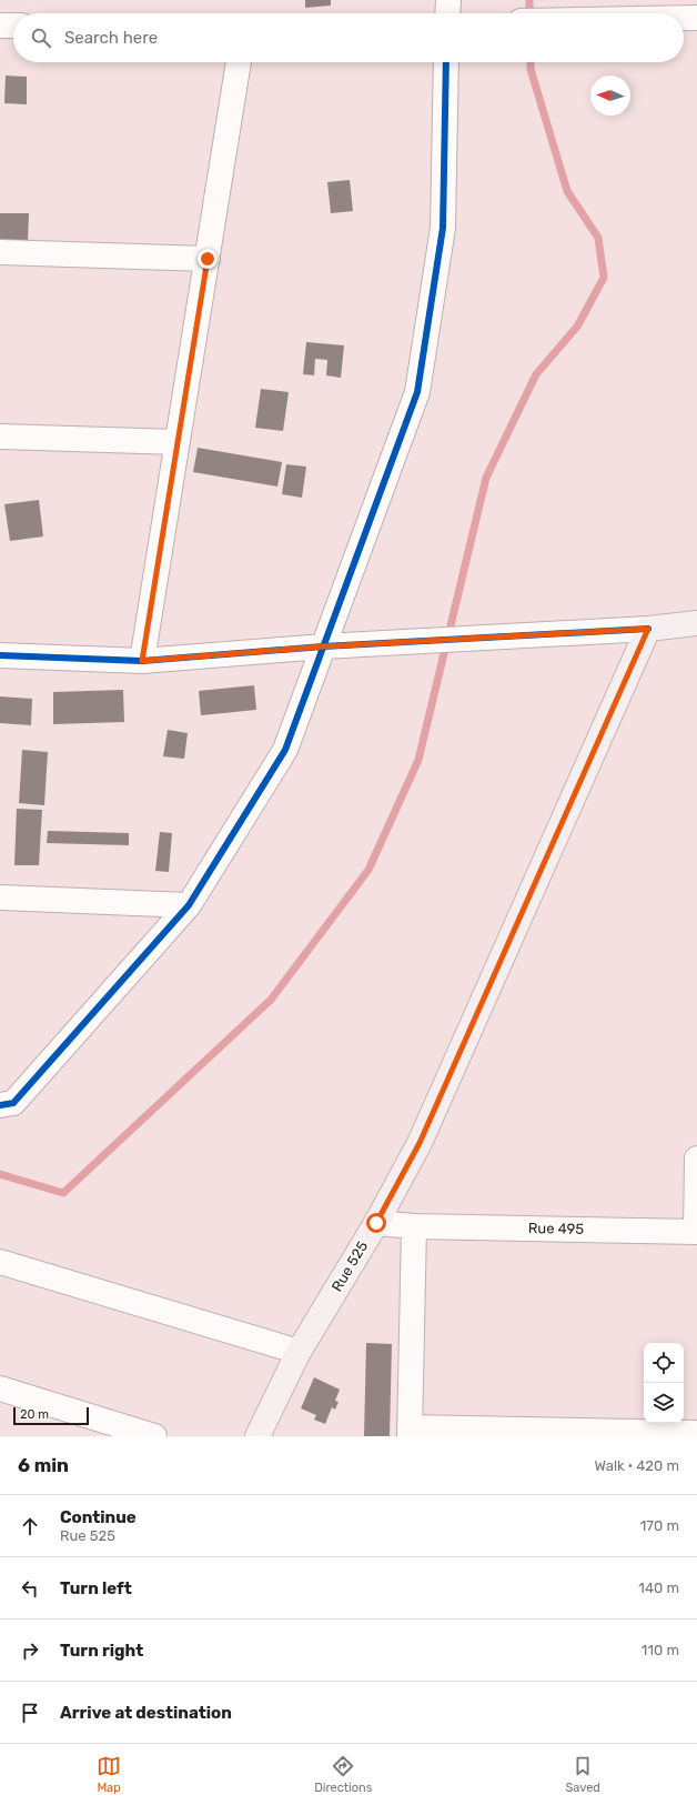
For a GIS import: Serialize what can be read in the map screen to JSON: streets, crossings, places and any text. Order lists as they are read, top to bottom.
{
  "streets": {
    "main road": ["Rue 525"],
    "street": ["Rue 495"]
  },
  "crossings": [
    ["Rue 495", "Rue 525"]
  ],
  "scale_bar": "20 m",
  "north": "left",
  "page": {
    "search": "Search here",
    "scale": "20 m",
    "heading": ["6 min", "Walk · 420 m"],
    "list": [
      ["Continue", "Rue 525", "170 m"],
      ["Turn left", "140 m"],
      ["Turn right", "110 m"],
      "Arrive at destination"
    ],
    "nav": ["Map", "Directions", "Saved"]
  }
}
